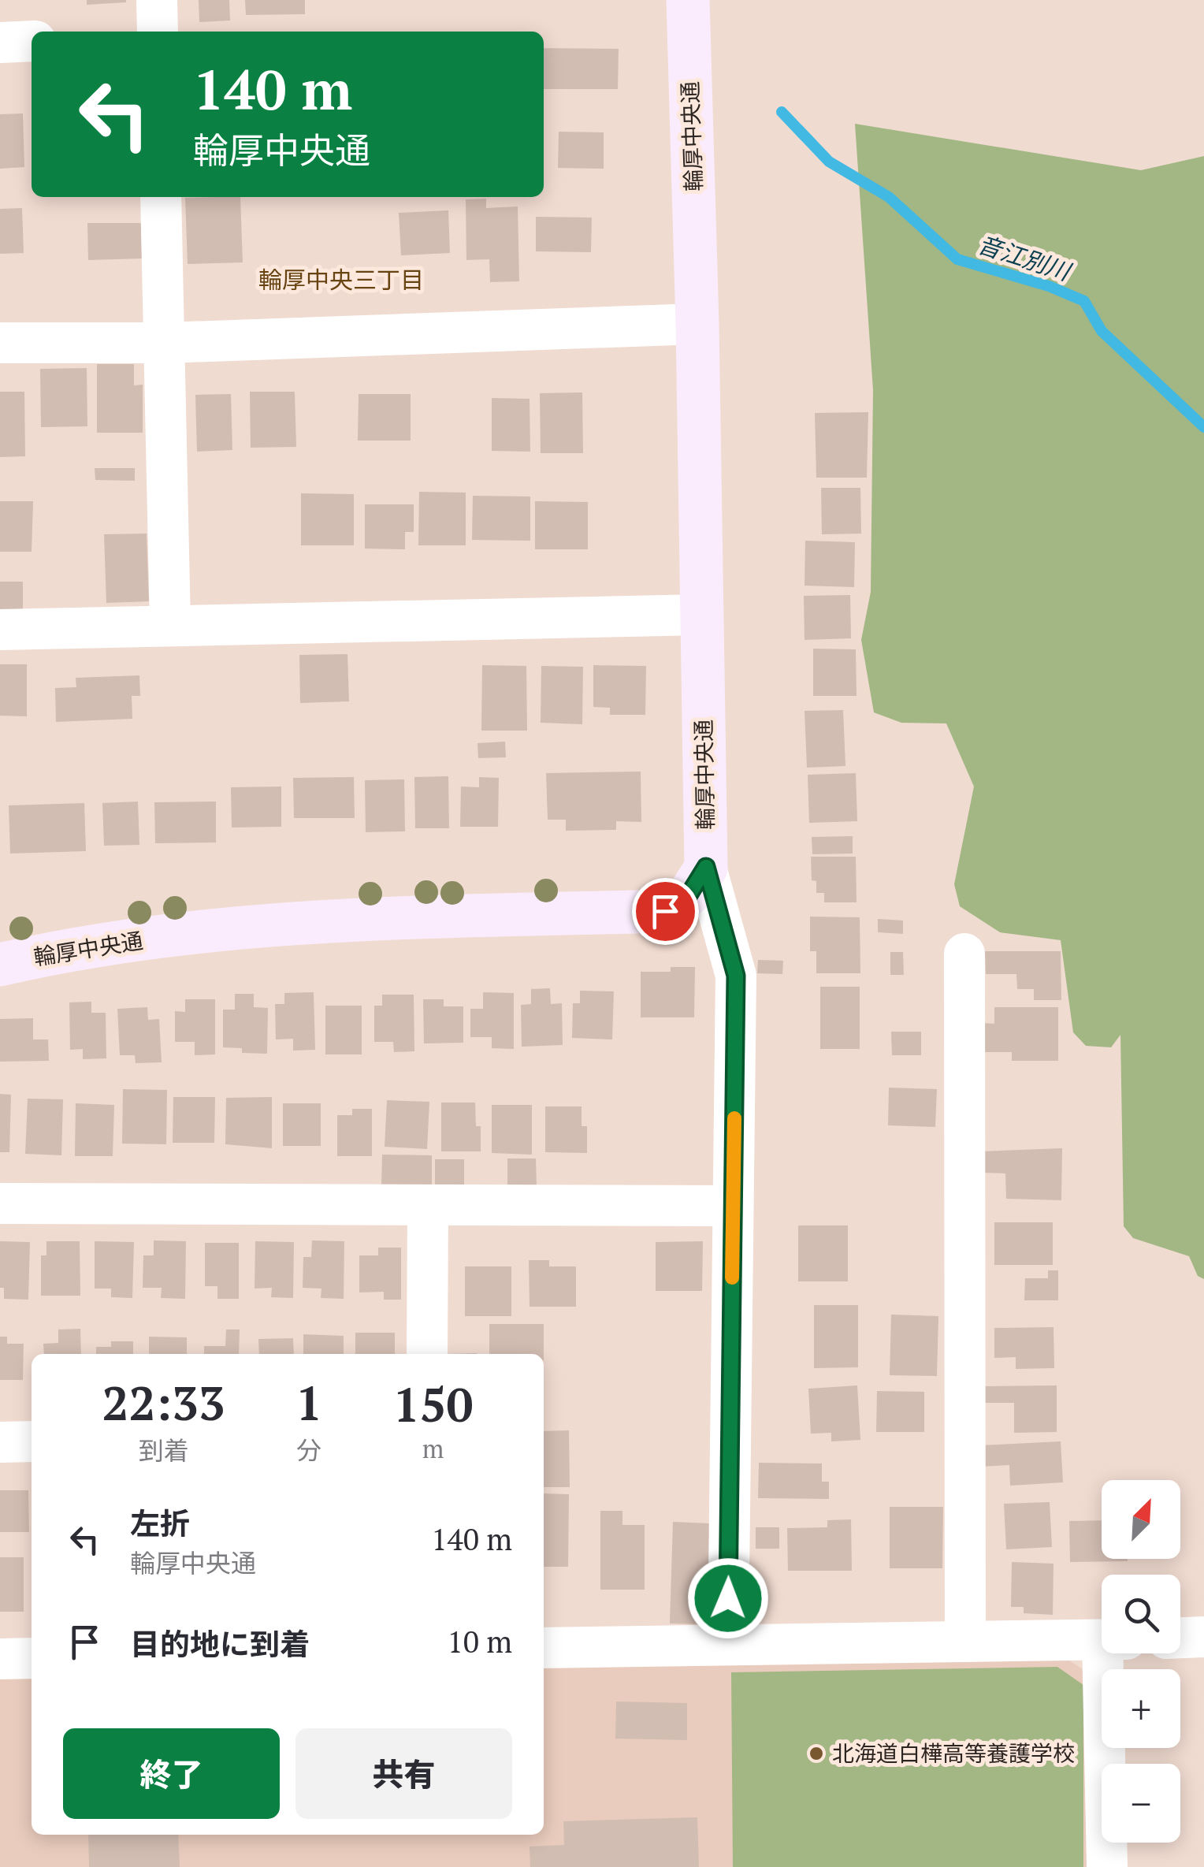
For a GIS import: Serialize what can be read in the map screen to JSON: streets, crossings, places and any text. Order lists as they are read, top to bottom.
{
  "streets": {
    "street": ["輪厚中央通"]
  },
  "districts": ["輪厚中央三丁目"],
  "water": ["音江別川"],
  "places": ["北海道白樺高等養護学校"],
  "north": "top right",
  "page": {
    "turn": ["140 m", "輪厚中央通"],
    "eta": [
      "22:33",
      "到着",
      "1",
      "分",
      "150",
      "m"
    ],
    "map_buttons": ["+", "−"],
    "list": [
      {
        "name": "左折",
        "note": "輪厚中央通",
        "value": "140 m"
      },
      {
        "name": "目的地に到着",
        "value": "10 m"
      }
    ],
    "buttons": ["終了", "共有"]
  }
}
